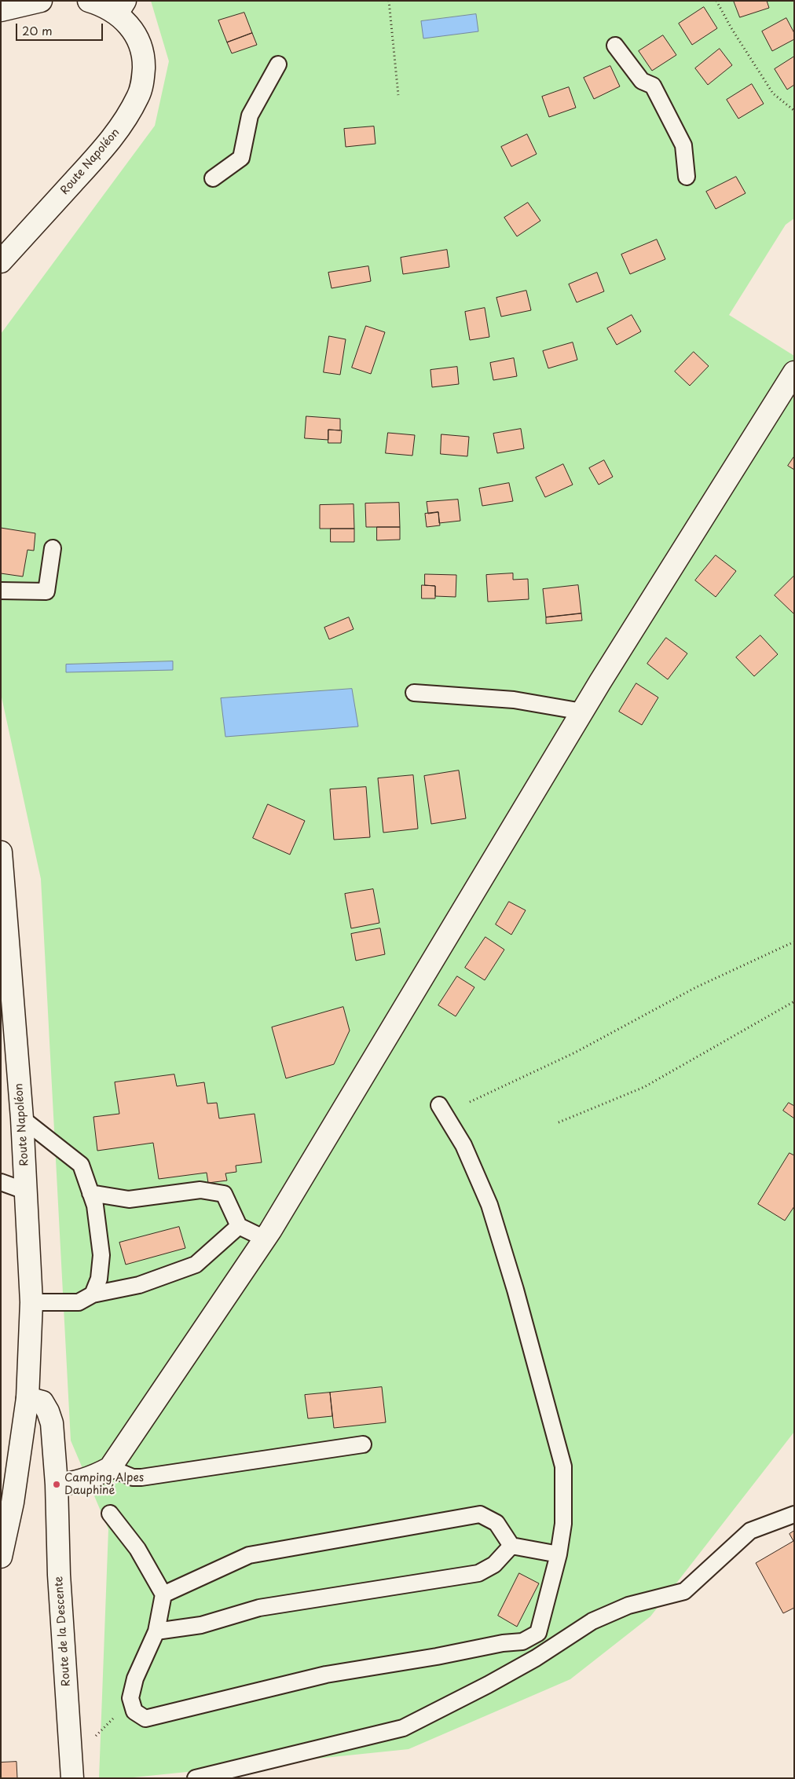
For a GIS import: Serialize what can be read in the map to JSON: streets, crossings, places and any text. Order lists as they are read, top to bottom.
{
  "streets": {
    "street": ["Route Napoléon", "Route de la Descente"]
  },
  "crossings": [
    ["Route Napoléon", "Route de la Descente"]
  ],
  "places": ["Camping Alpes Dauphiné"],
  "scale_bar": "20 m"
}
